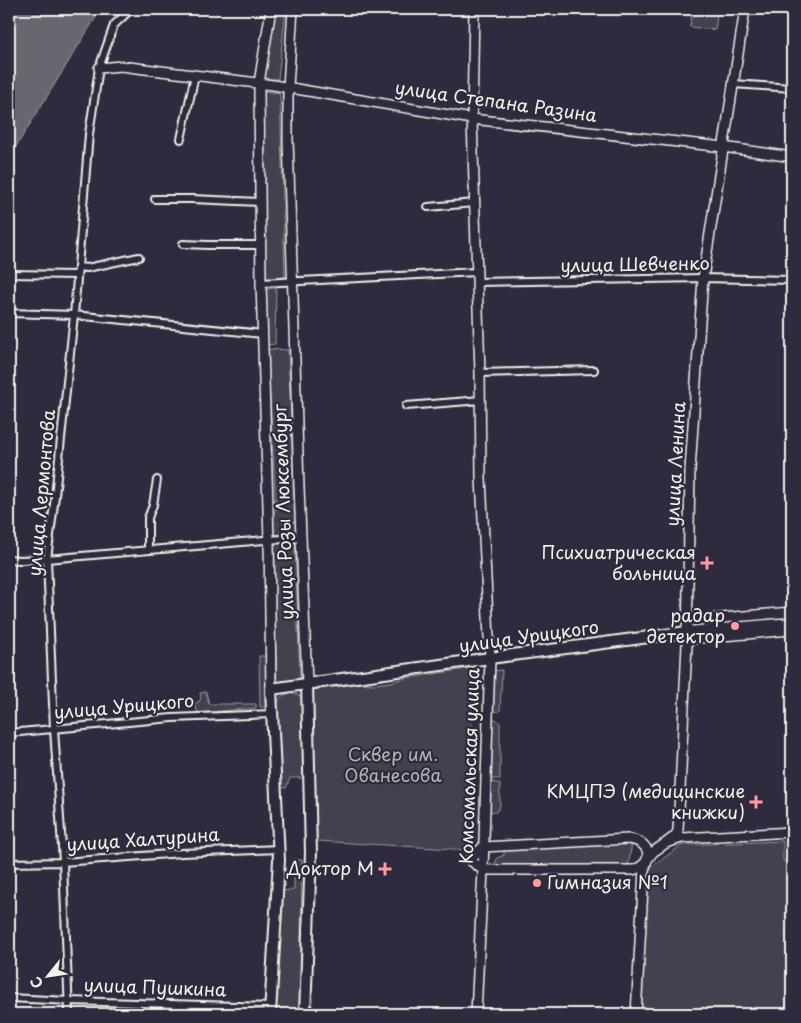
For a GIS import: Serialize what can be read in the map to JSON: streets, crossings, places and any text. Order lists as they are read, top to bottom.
{
  "streets": {
    "main road": [
      "улица Степана Разина",
      "улица Ленина",
      "улица Розы Люксембург",
      "улица Урицкого",
      "Комсомольская улица"
    ],
    "street": [
      "улица Шевченко",
      "улица Лермонтова",
      "улица Халтурина",
      "улица Пушкина"
    ]
  },
  "crossings": [
    ["улица Степана Разина", "улица Ленина"],
    ["улица Степана Разина", "улица Лермонтова"],
    ["улица Степана Разина", "улица Розы Люксембург"],
    ["улица Степана Разина", "Комсомольская улица"],
    ["улица Шевченко", "улица Ленина"],
    ["улица Шевченко", "улица Розы Люксембург"],
    ["улица Шевченко", "Комсомольская улица"],
    ["улица Ленина", "улица Урицкого"],
    ["улица Лермонтова", "улица Урицкого"],
    ["улица Лермонтова", "улица Халтурина"],
    ["улица Лермонтова", "улица Пушкина"],
    ["улица Розы Люксембург", "улица Урицкого"],
    ["улица Розы Люксембург", "улица Халтурина"],
    ["улица Розы Люксембург", "улица Пушкина"],
    ["улица Урицкого", "Комсомольская улица"]
  ],
  "parks": ["Сквер им. Ованесова"],
  "places": {
    "health": ["Психиатрическая больница", "КМЦПЭ (медицинские книжки)", "Доктор М"],
    "other": ["радар детектор", "Гимназия №1"]
  },
  "north": "bottom left"
}
